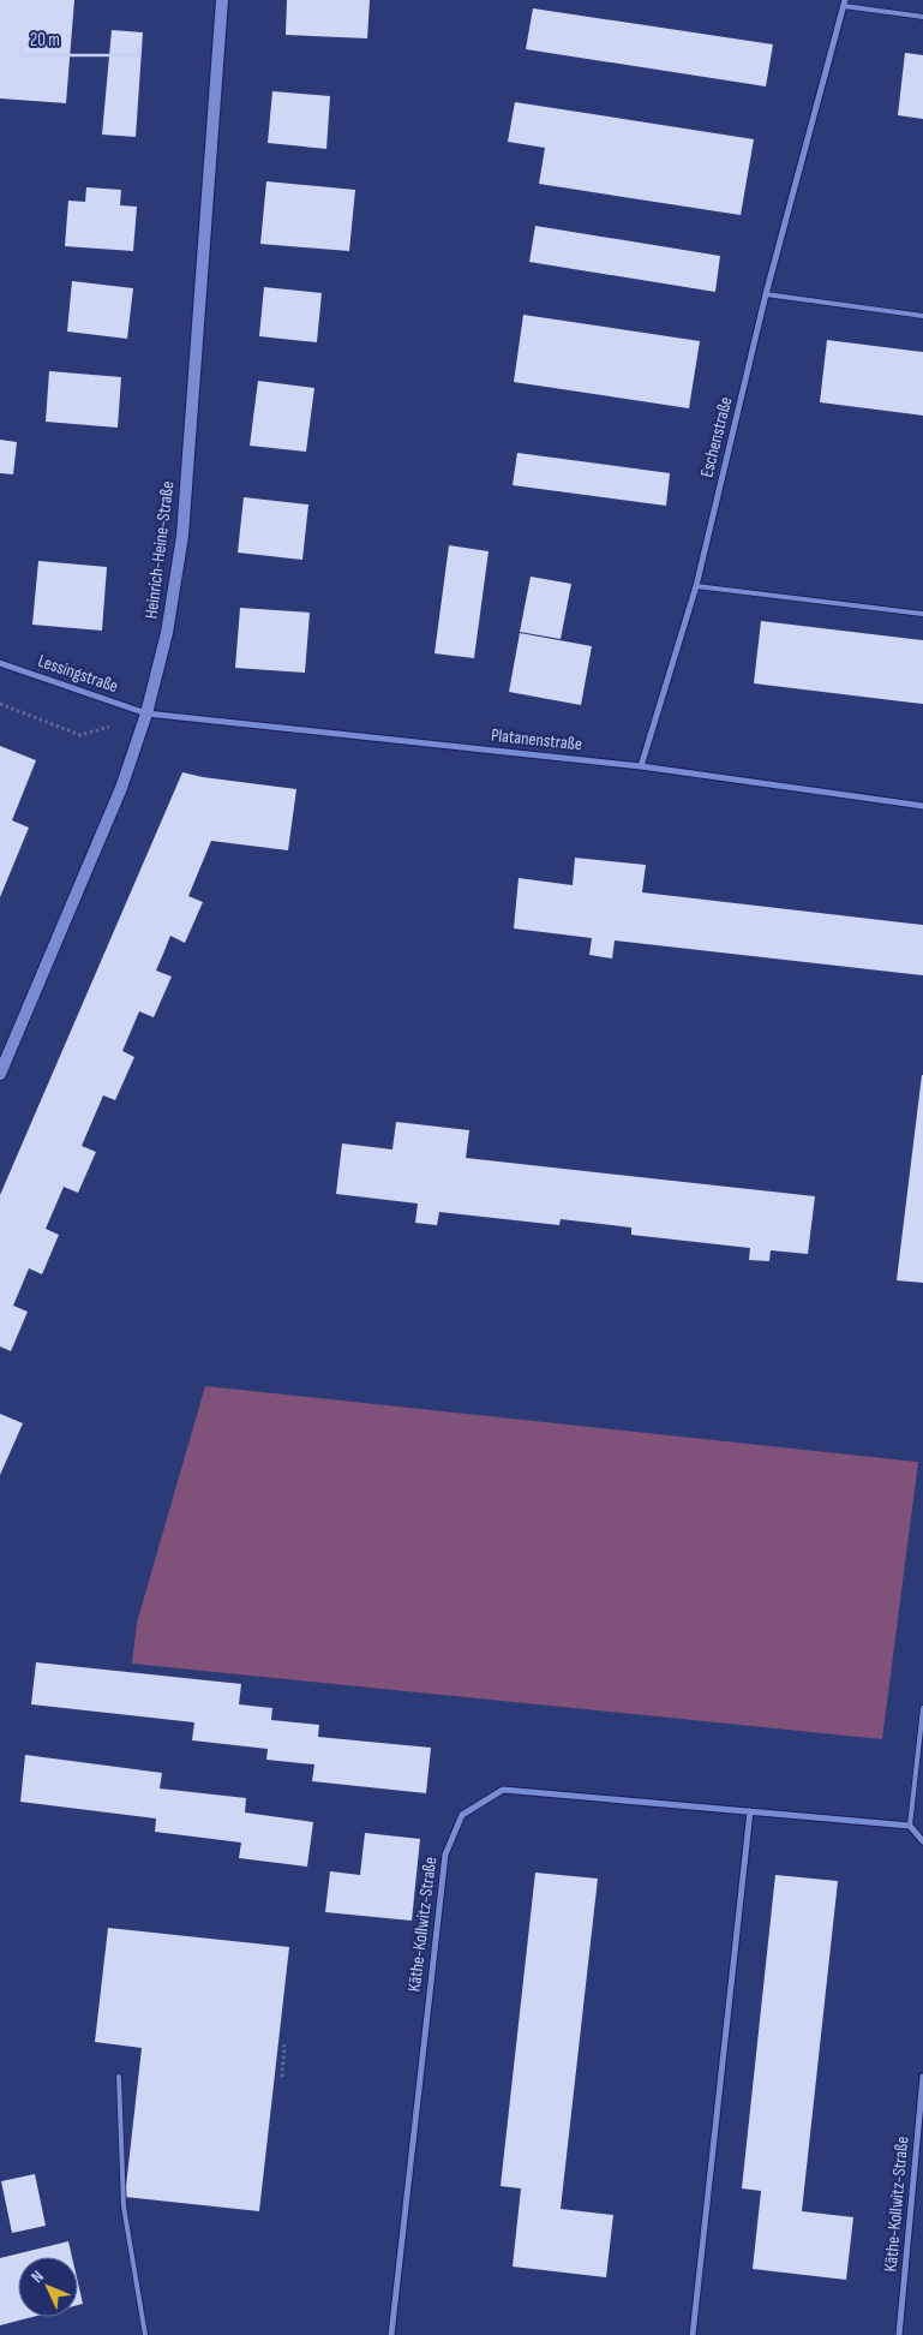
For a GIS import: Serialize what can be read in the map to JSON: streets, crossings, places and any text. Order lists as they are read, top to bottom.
{
  "streets": {
    "street": [
      "Eschenstraße",
      "Heinrich-Heine-Straße",
      "Lessingstraße",
      "Platanenstraße",
      "Käthe-Kollwitz-Straße"
    ]
  },
  "crossings": [
    ["Eschenstraße", "Platanenstraße"],
    ["Heinrich-Heine-Straße", "Lessingstraße"],
    ["Heinrich-Heine-Straße", "Platanenstraße"],
    ["Lessingstraße", "Platanenstraße"]
  ],
  "scale_bar": "20 m",
  "north": "top left"
}
